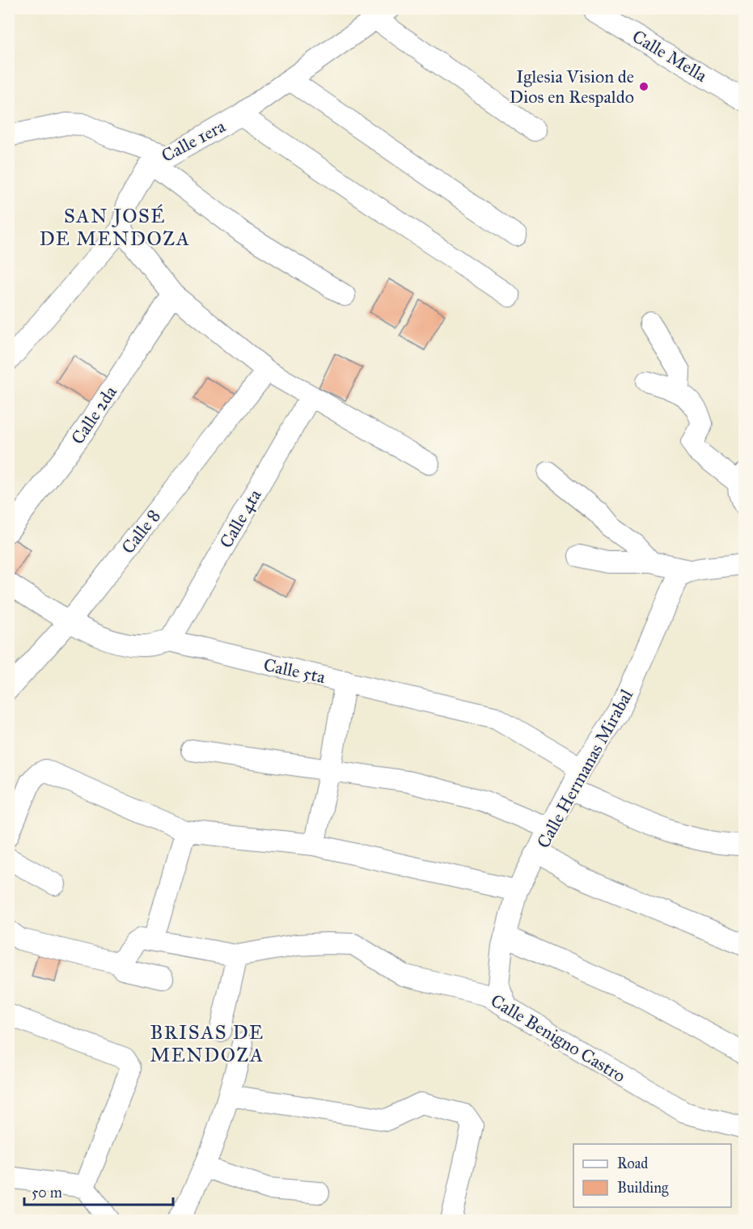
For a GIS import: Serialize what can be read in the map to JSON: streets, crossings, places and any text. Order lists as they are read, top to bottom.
{
  "streets": {
    "street": [
      "Calle Mella",
      "Calle 1era",
      "Calle 2da",
      "Calle 4ta",
      "Calle 8",
      "Calle 5ta",
      "Calle Hermanas Mirabal",
      "Calle Benigno Castro"
    ]
  },
  "crossings": [
    ["Calle 4ta", "Calle 5ta"],
    ["Calle 8", "Calle 5ta"],
    ["Calle 5ta", "Calle Hermanas Mirabal"],
    ["Calle Hermanas Mirabal", "Calle Benigno Castro"]
  ],
  "districts": ["SAN JOSÉ DE MENDOZA", "BRISAS DE MENDOZA"],
  "places": ["Iglesia Vision de Dios en Respaldo"],
  "legend": ["Road", "Building"],
  "scale_bar": "50 m"
}
